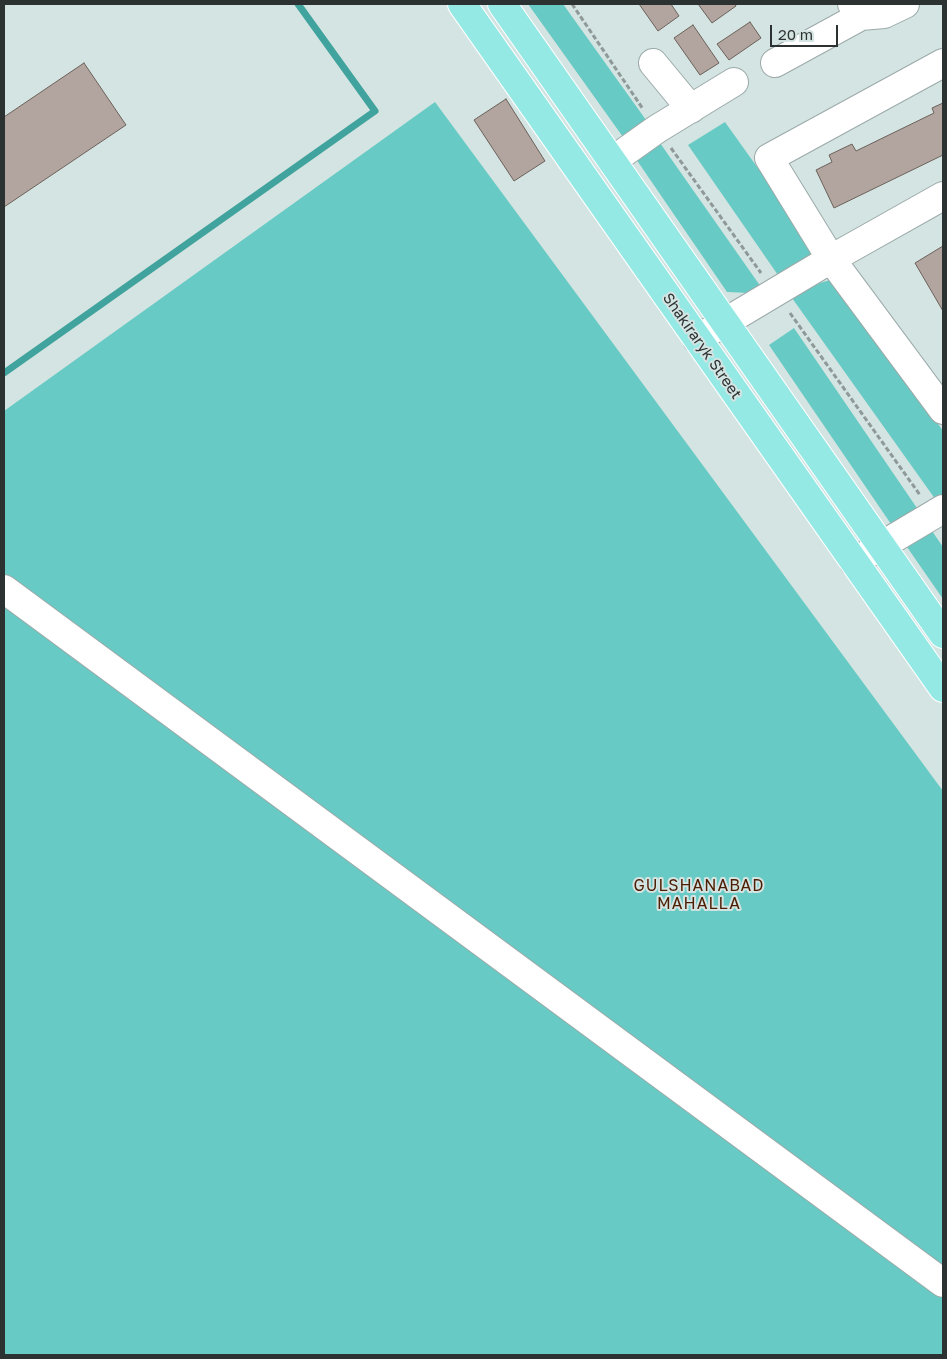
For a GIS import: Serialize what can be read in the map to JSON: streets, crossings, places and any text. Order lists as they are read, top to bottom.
{
  "streets": {
    "main road": ["Shakiraryk Street"]
  },
  "districts": ["GULSHANABAD MAHALLA"],
  "scale_bar": "20 m"
}
